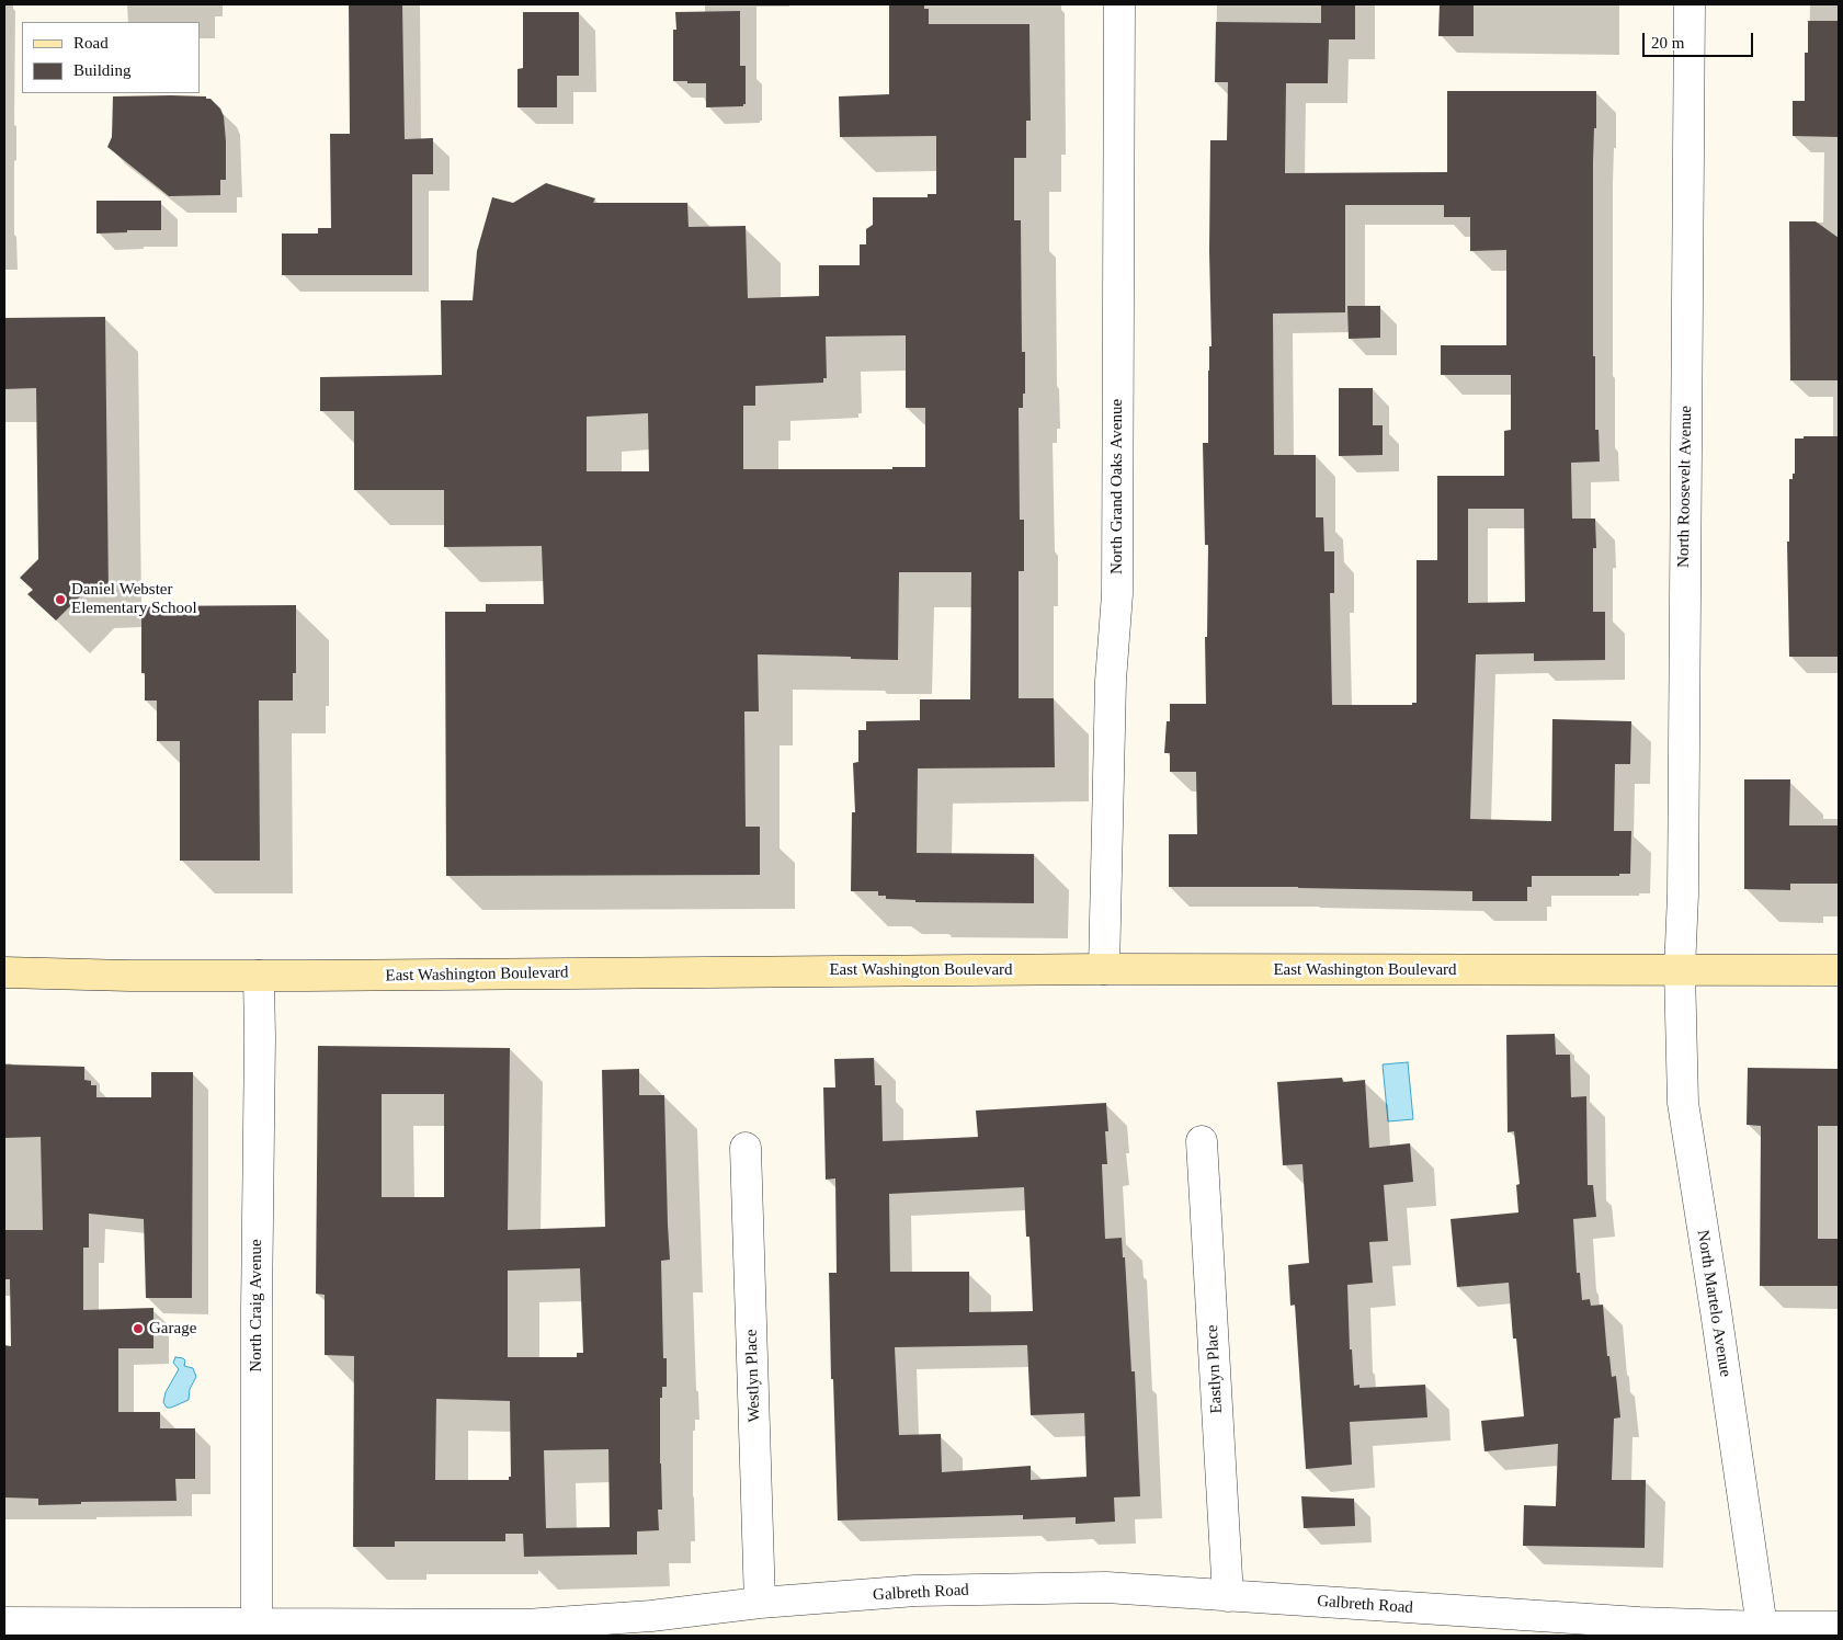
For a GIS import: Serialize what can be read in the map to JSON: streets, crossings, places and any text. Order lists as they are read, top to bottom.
{
  "streets": {
    "main road": ["East Washington Boulevard"],
    "street": [
      "North Grand Oaks Avenue",
      "North Roosevelt Avenue",
      "North Martelo Avenue",
      "North Craig Avenue",
      "Eastlyn Place",
      "Westlyn Place",
      "Galbreth Road"
    ]
  },
  "crossings": [
    ["North Grand Oaks Avenue", "East Washington Boulevard"],
    ["North Roosevelt Avenue", "East Washington Boulevard"],
    ["North Roosevelt Avenue", "North Martelo Avenue"],
    ["East Washington Boulevard", "North Martelo Avenue"],
    ["East Washington Boulevard", "North Craig Avenue"],
    ["North Martelo Avenue", "Galbreth Road"],
    ["North Craig Avenue", "Galbreth Road"],
    ["Eastlyn Place", "Galbreth Road"],
    ["Westlyn Place", "Galbreth Road"]
  ],
  "places": ["Daniel Webster Elementary School", "Garage"],
  "legend": ["Road", "Building"],
  "scale_bar": "20 m"
}
